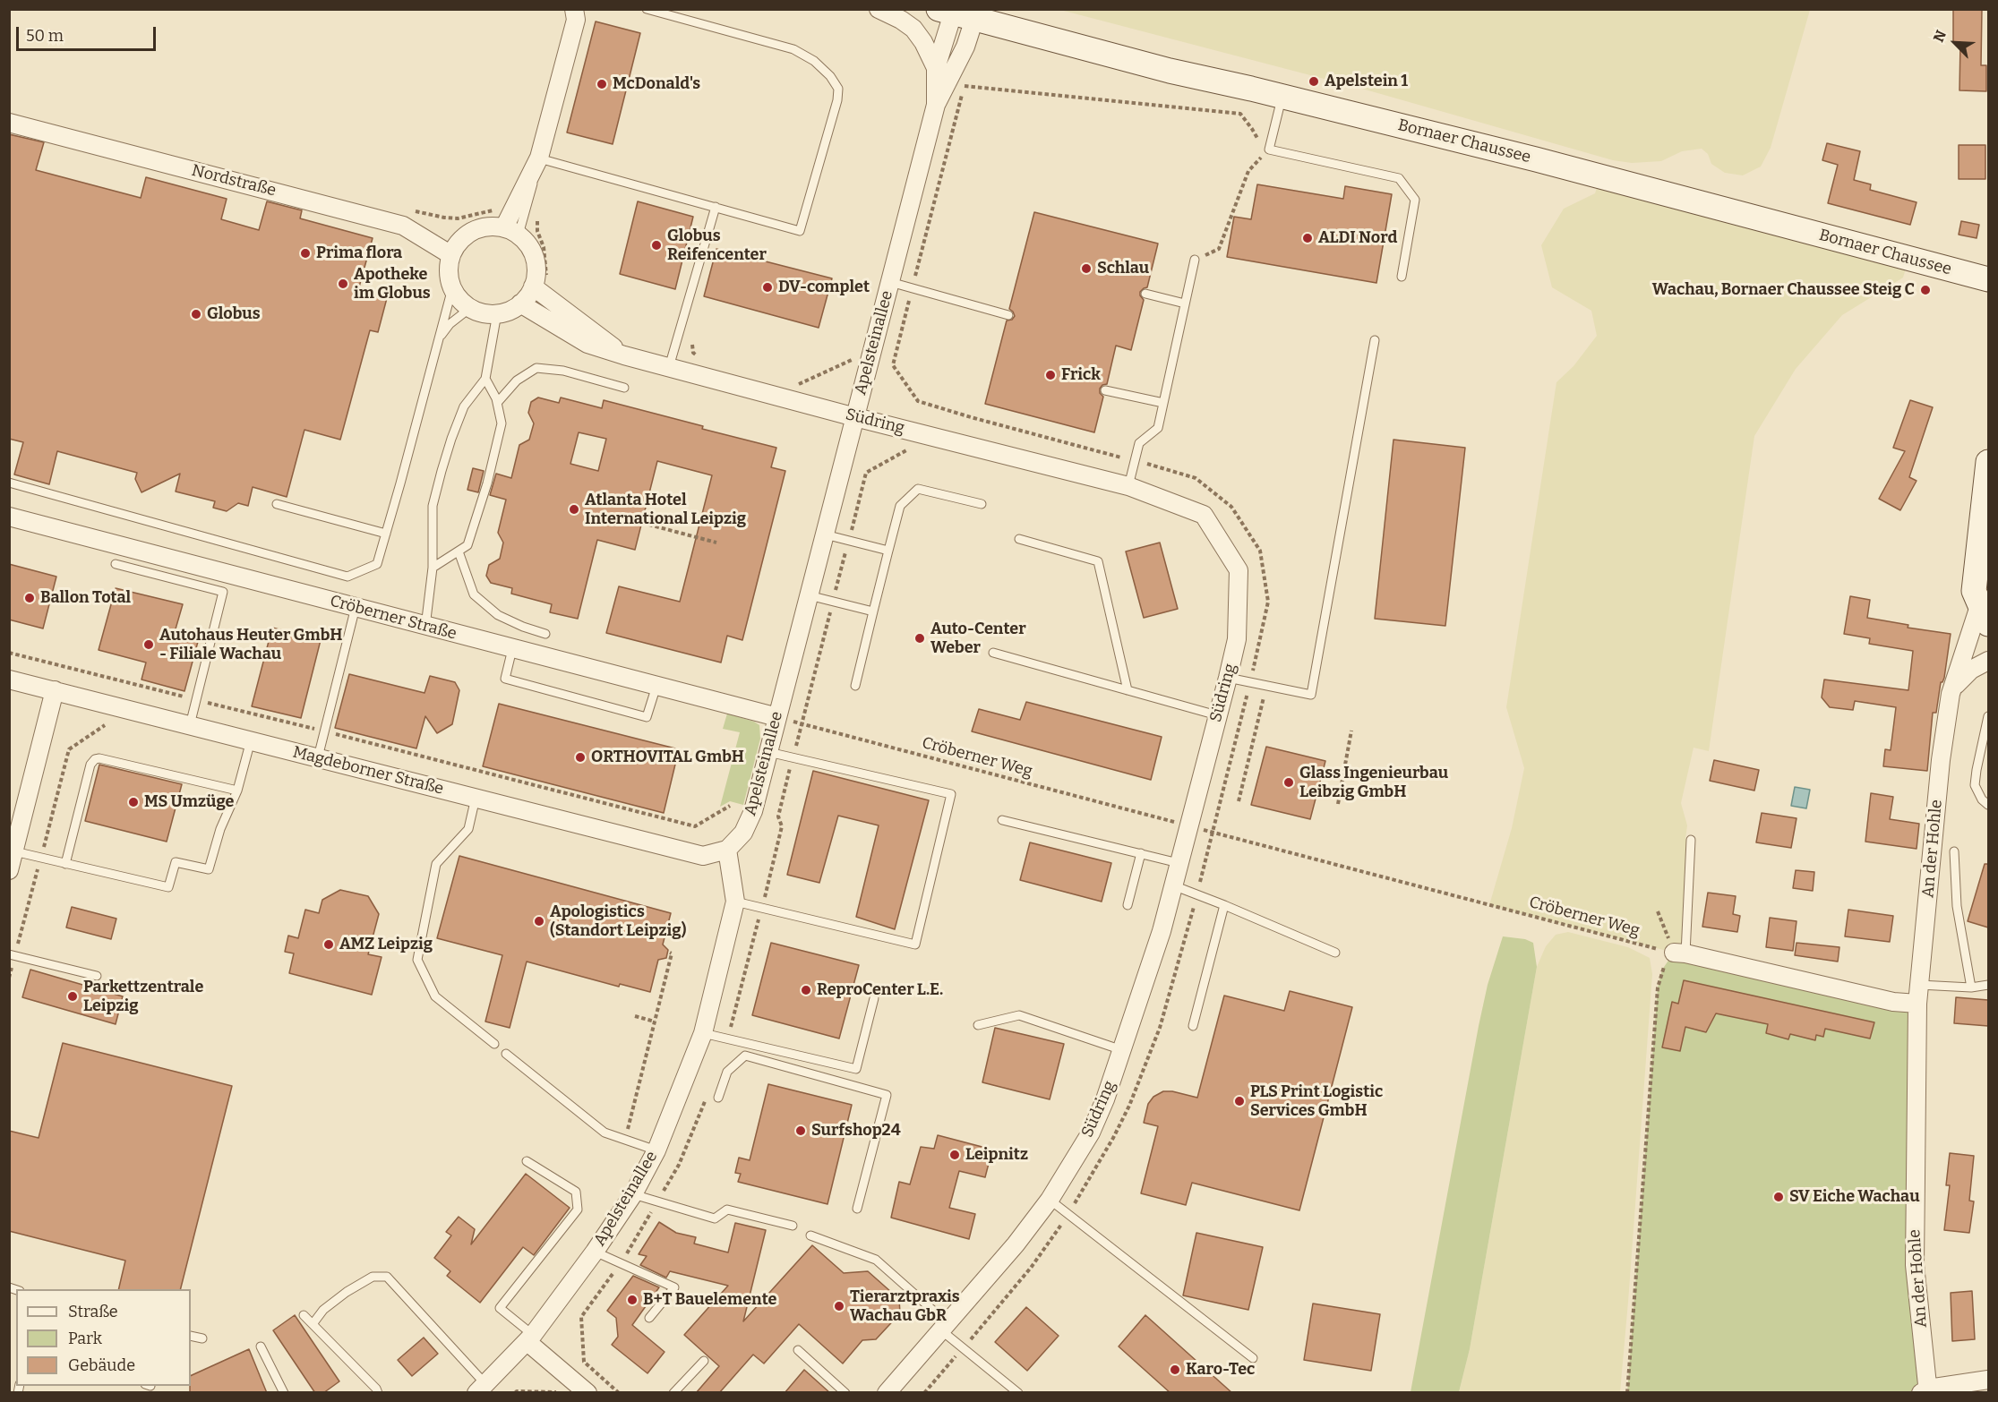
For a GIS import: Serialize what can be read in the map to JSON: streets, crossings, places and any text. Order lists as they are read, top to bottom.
{
  "streets": {
    "main road": ["Bornaer Chaussee"],
    "street": [
      "Nordstraße",
      "Apelsteinallee",
      "Südring",
      "Cröberner Straße",
      "Magdeborner Straße",
      "An der Hohle"
    ],
    "path": ["Cröberner Weg"]
  },
  "crossings": [
    ["Bornaer Chaussee", "Apelsteinallee"],
    ["Nordstraße", "Südring"],
    ["Apelsteinallee", "Südring"],
    ["Apelsteinallee", "Cröberner Straße"],
    ["Apelsteinallee", "Cröberner Weg"],
    ["Apelsteinallee", "Magdeborner Straße"],
    ["Cröberner Straße", "Cröberner Weg"]
  ],
  "places": [
    "Apelstein 1",
    "McDonald's",
    "ALDI Nord",
    "Globus Reifencenter",
    "Prima flora",
    "Schlau",
    "Apotheke im Globus",
    "DV-complet",
    "Wachau, Bornaer Chaussee Steig C",
    "Globus",
    "Frick",
    "Atlanta Hotel International Leipzig",
    "Ballon Total",
    "Auto-Center Weber",
    "Autohaus Heuter GmbH - Filiale Wachau",
    "ORTHOVITAL GmbH",
    "Glass Ingenieurbau Leibzig GmbH",
    "MS Umzüge",
    "Apologistics (Standort Leipzig)",
    "AMZ Leipzig",
    "ReproCenter L.E.",
    "Parkettzentrale Leipzig",
    "PLS Print Logistic Services GmbH",
    "Surfshop24",
    "Leipnitz",
    "SV Eiche Wachau",
    "B+T Bauelemente",
    "Tierarztpraxis Wachau GbR",
    "Karo-Tec"
  ],
  "legend": ["Straße", "Park", "Gebäude"],
  "scale_bar": "50 m",
  "north": "top left"
}
